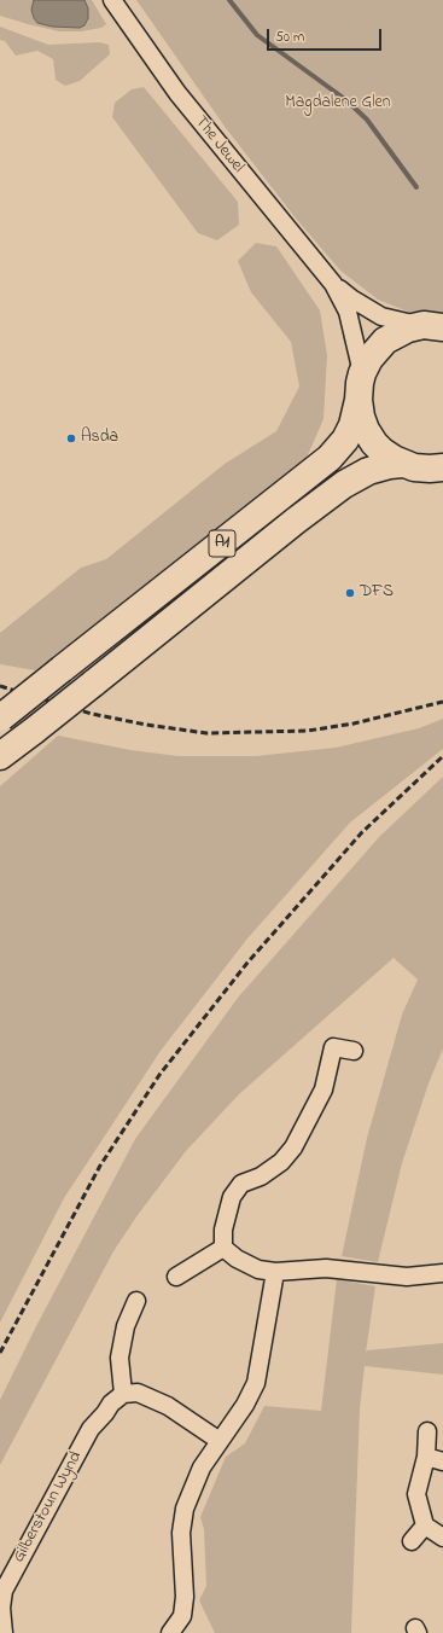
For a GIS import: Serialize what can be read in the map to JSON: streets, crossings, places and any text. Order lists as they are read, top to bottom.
{
  "streets": {
    "main road": ["A1"],
    "street": ["The Jewel", "Gilberstoun Wynd"]
  },
  "crossings": [
    ["The Jewel", "A1"]
  ],
  "parks": ["Magdalene Glen"],
  "places": ["Asda", "DFS"],
  "scale_bar": "50 m"
}
